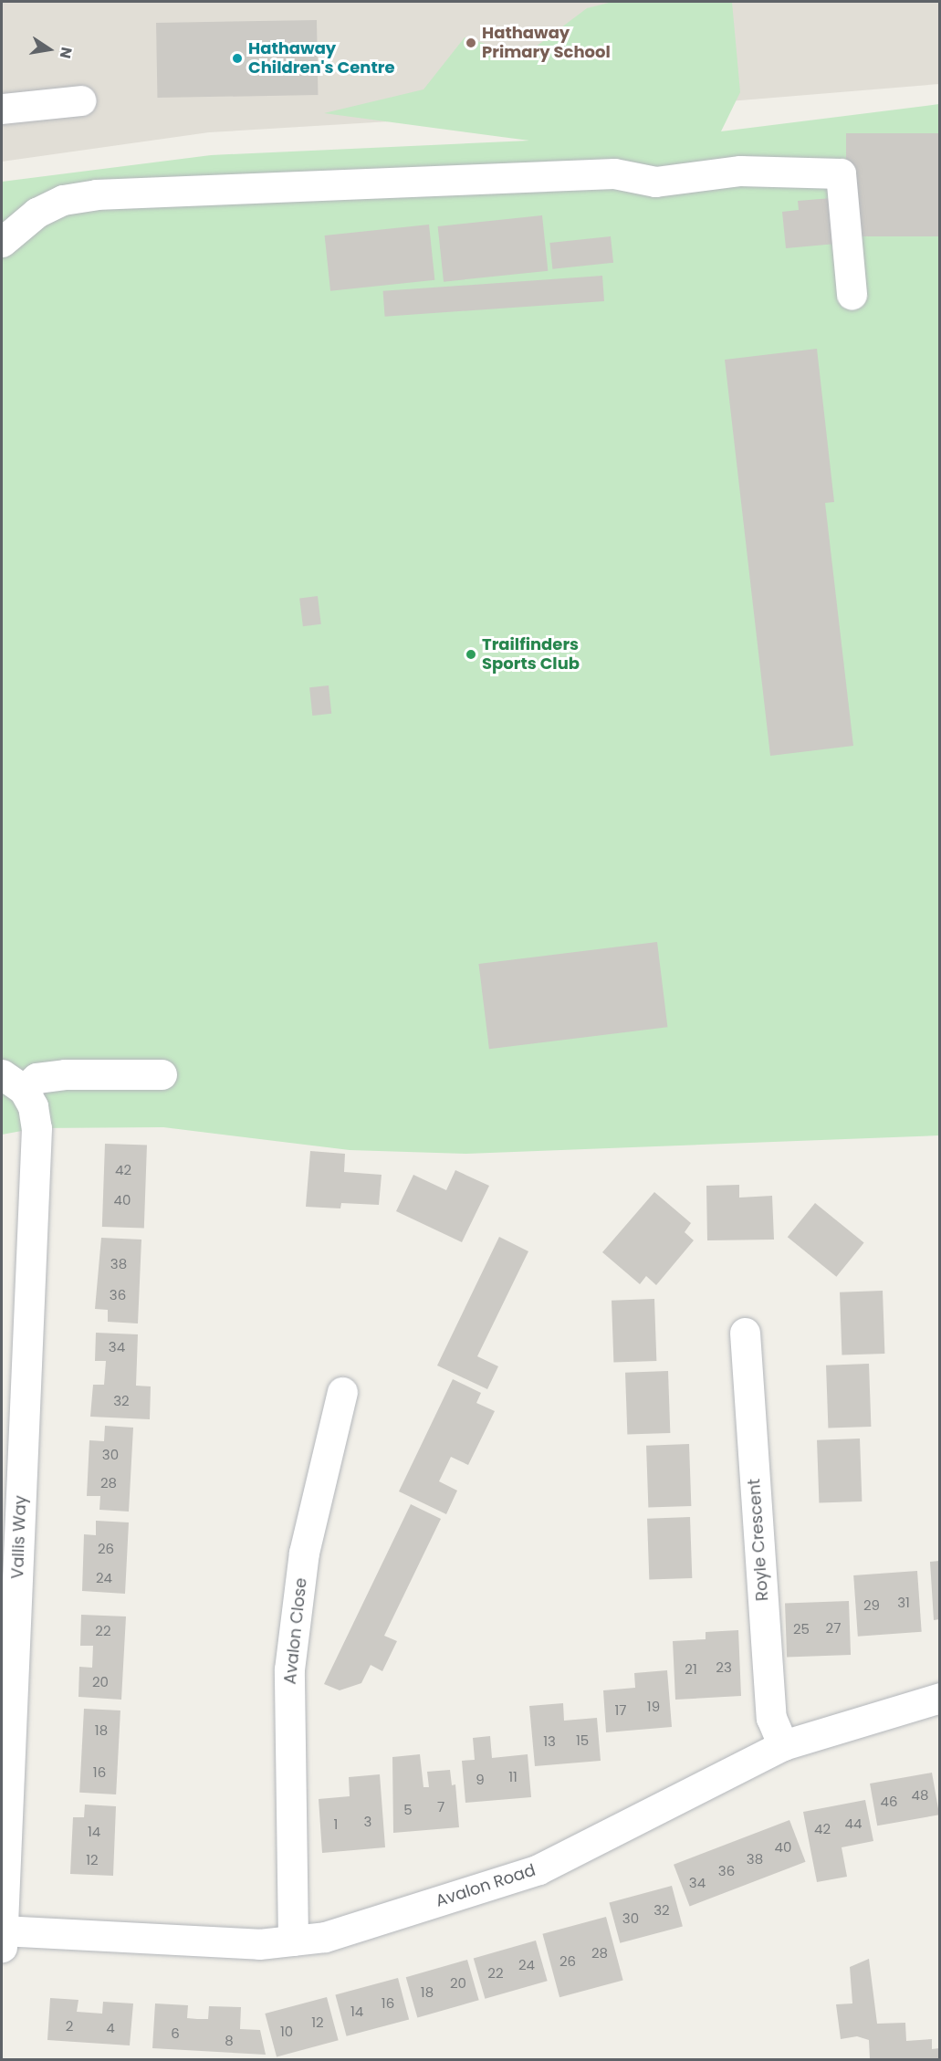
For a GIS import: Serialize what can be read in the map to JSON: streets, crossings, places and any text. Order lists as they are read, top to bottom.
{
  "streets": {
    "street": [
      "Vallis Way",
      "Royle Crescent",
      "Avalon Close",
      "Avalon Road"
    ]
  },
  "crossings": [
    ["Vallis Way", "Avalon Road"],
    ["Royle Crescent", "Avalon Road"],
    ["Avalon Close", "Avalon Road"]
  ],
  "places": ["Hathaway Primary School", "Hathaway Children's Centre", "Trailfinders Sports Club"],
  "house_numbers": [
    "42",
    "40",
    "38",
    "36",
    "34",
    "32",
    "30",
    "28",
    "26",
    "24",
    "31",
    "29",
    "27",
    "25",
    "22",
    "23",
    "21",
    "20",
    "19",
    "17",
    "18",
    "15",
    "13",
    "16",
    "11",
    "9",
    "48",
    "46",
    "7",
    "5",
    "3",
    "44",
    "1",
    "42",
    "14",
    "40",
    "38",
    "12",
    "36",
    "34",
    "32",
    "30",
    "28",
    "26",
    "24",
    "22",
    "20",
    "18",
    "16",
    "14",
    "12",
    "2",
    "4",
    "10",
    "6",
    "8"
  ],
  "north": "right"
}
